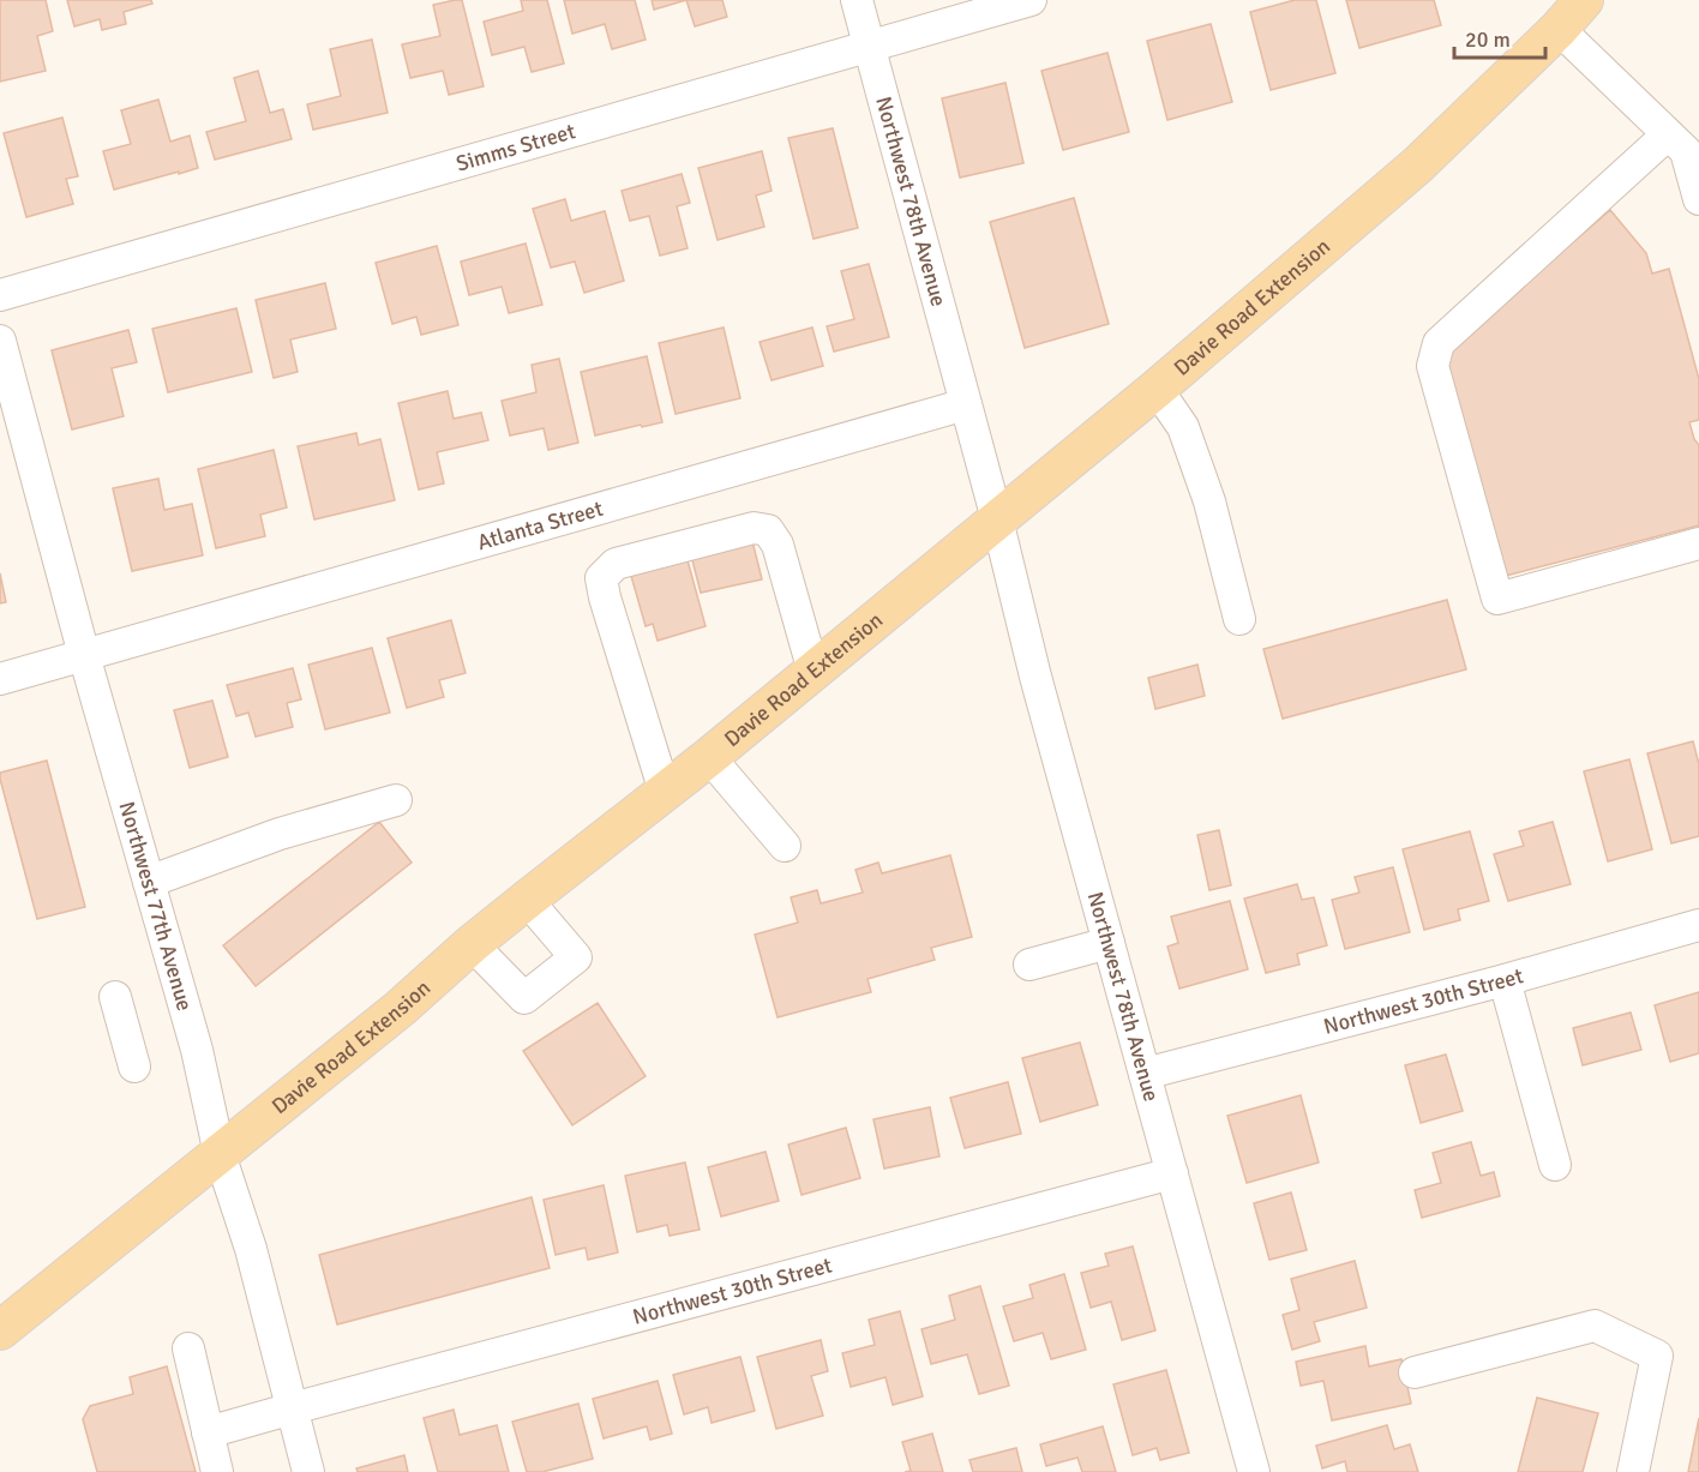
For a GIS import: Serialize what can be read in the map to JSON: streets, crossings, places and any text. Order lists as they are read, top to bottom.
{
  "streets": {
    "main road": ["Davie Road Extension"],
    "street": [
      "Simms Street",
      "Northwest 78th Avenue",
      "Atlanta Street",
      "Northwest 77th Avenue",
      "Northwest 30th Street"
    ]
  },
  "crossings": [
    ["Simms Street", "Northwest 78th Avenue"],
    ["Northwest 78th Avenue", "Davie Road Extension"],
    ["Northwest 78th Avenue", "Atlanta Street"],
    ["Northwest 78th Avenue", "Northwest 30th Street"],
    ["Davie Road Extension", "Northwest 77th Avenue"],
    ["Atlanta Street", "Northwest 77th Avenue"],
    ["Northwest 77th Avenue", "Northwest 30th Street"]
  ],
  "scale_bar": "20 m"
}
